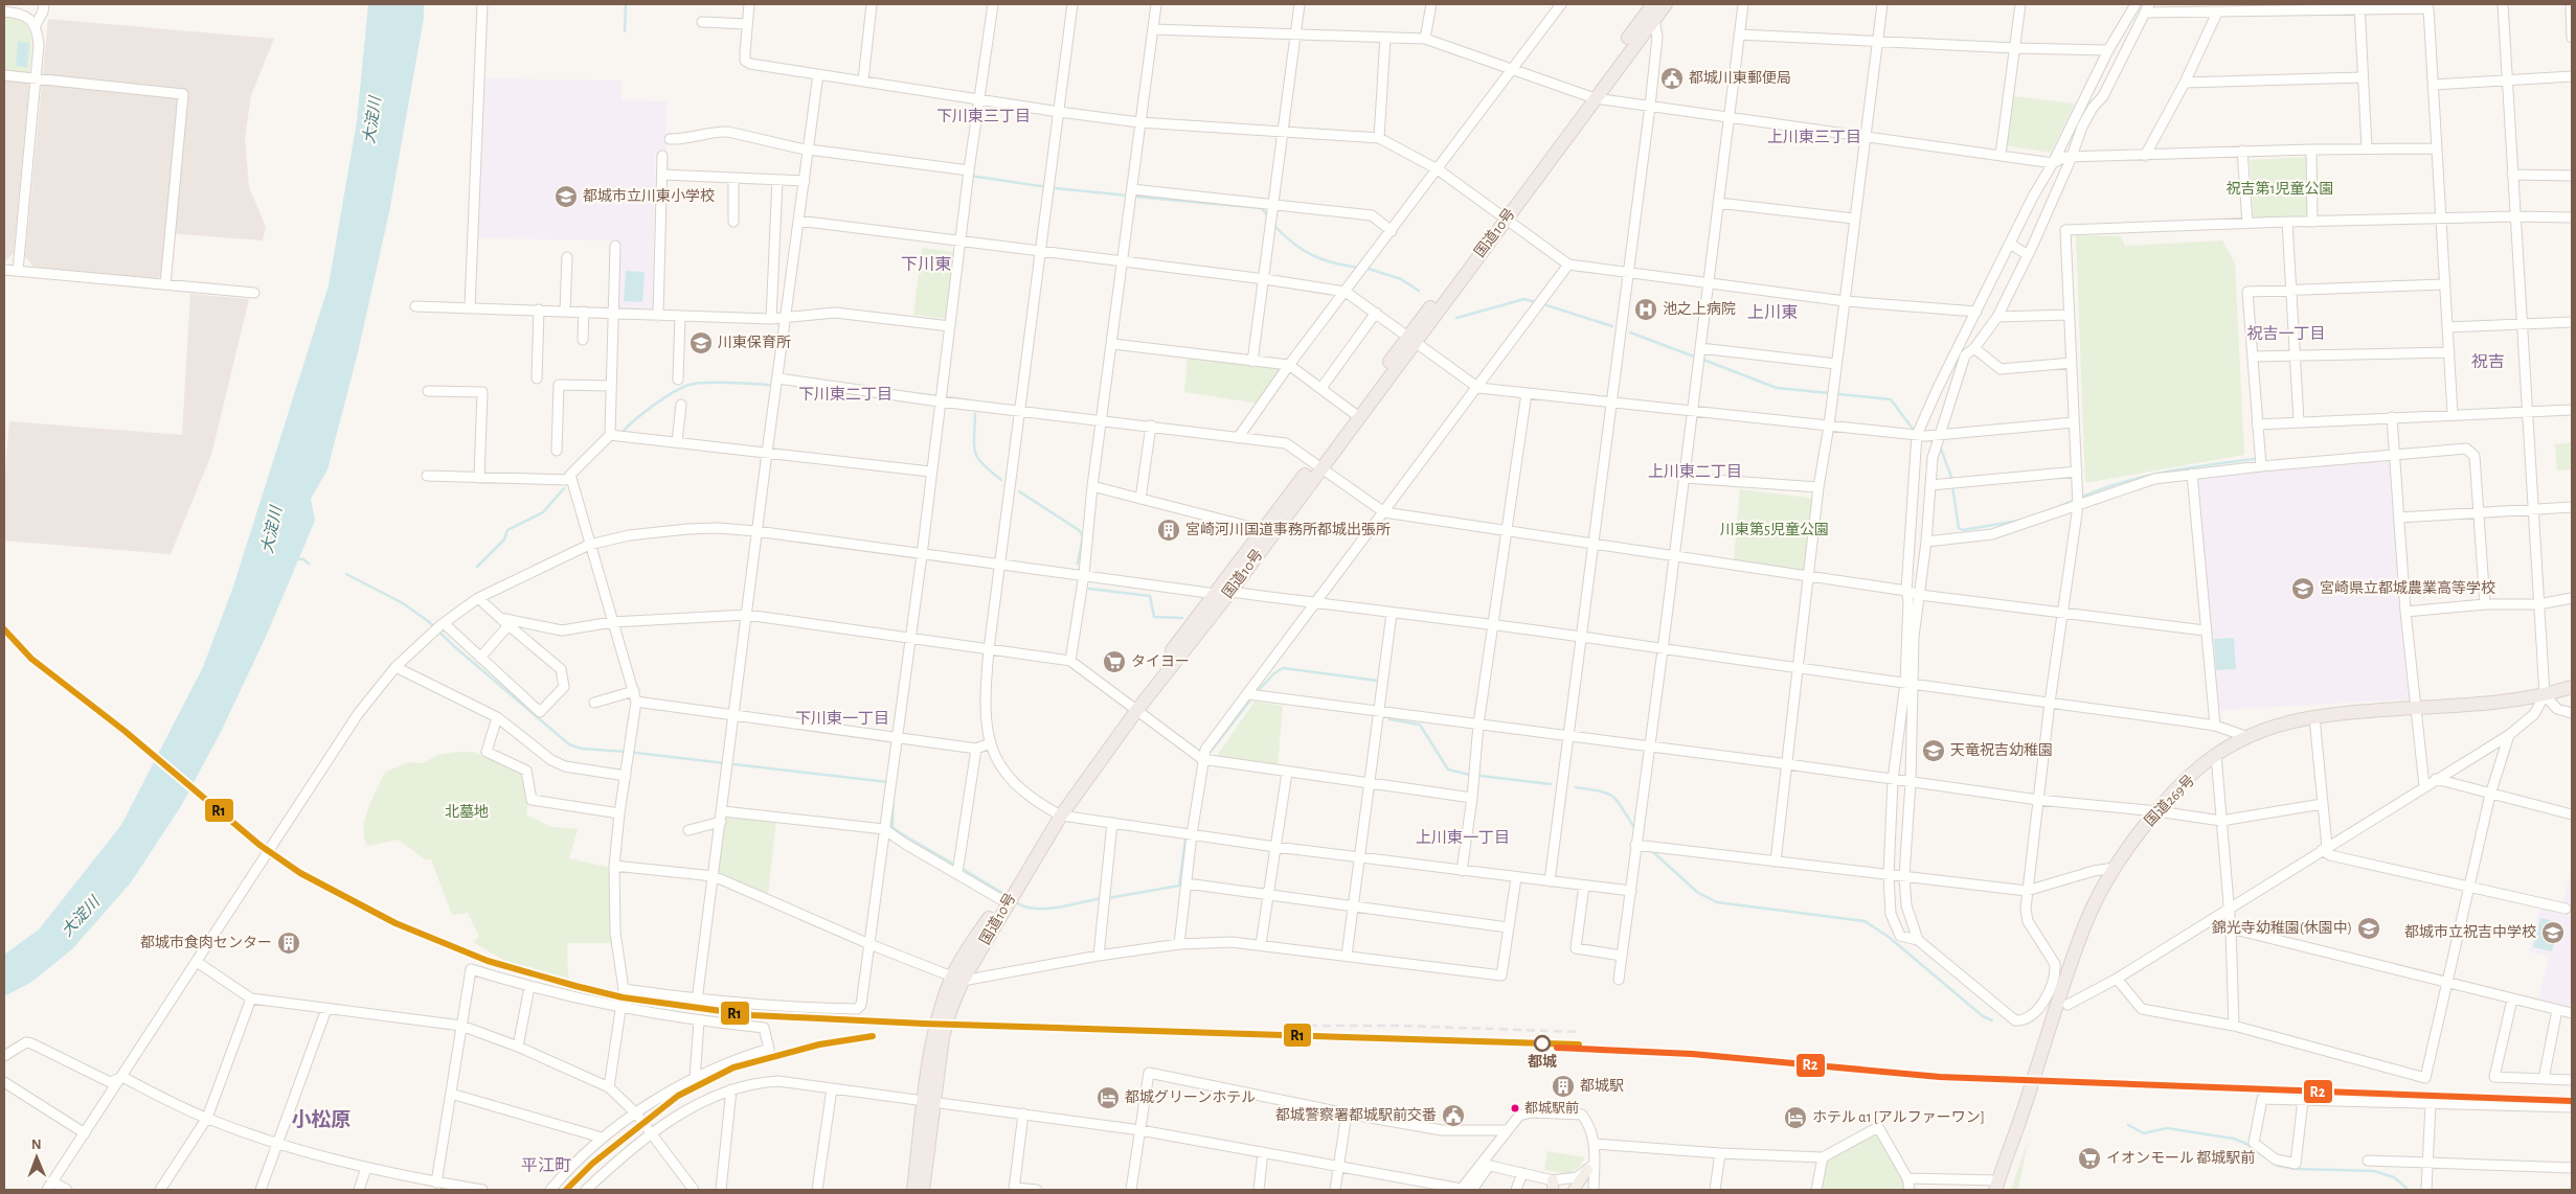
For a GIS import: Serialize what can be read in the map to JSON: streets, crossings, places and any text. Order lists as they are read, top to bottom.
{
  "streets": {
    "highway": ["国道10号", "国道269号"]
  },
  "districts": [
    "下川東三丁目",
    "上川東三丁目",
    "下川東",
    "上川東",
    "祝吉一丁目",
    "祝吉",
    "下川東二丁目",
    "上川東二丁目",
    "下川東一丁目",
    "上川東一丁目",
    "小松原",
    "平江町"
  ],
  "water": ["大淀川"],
  "parks": ["祝吉第1児童公園", "川東第5児童公園", "北墓地"],
  "places": {
    "public building": ["都城川東郵便局", "都城警察署都城駅前交番"],
    "school or university": [
      "都城市立川東小学校",
      "川東保育所",
      "宮崎県立都城農業高等学校",
      "天竜祝吉幼稚園",
      "錦光寺幼稚園(休園中)",
      "都城市立祝吉中学校"
    ],
    "hospital": ["池之上病院"],
    "building": ["宮崎河川国道事務所都城出張所", "都城市食肉センター", "都城駅"],
    "supermarket": ["タイヨー", "イオンモール 都城駅前"],
    "other": ["都城", "都城駅前"],
    "hotel": ["都城グリーンホテル", "ホテル α1 [アルファーワン]"]
  },
  "lines": ["transit line R1", "transit line R2"],
  "north": "top"
}
